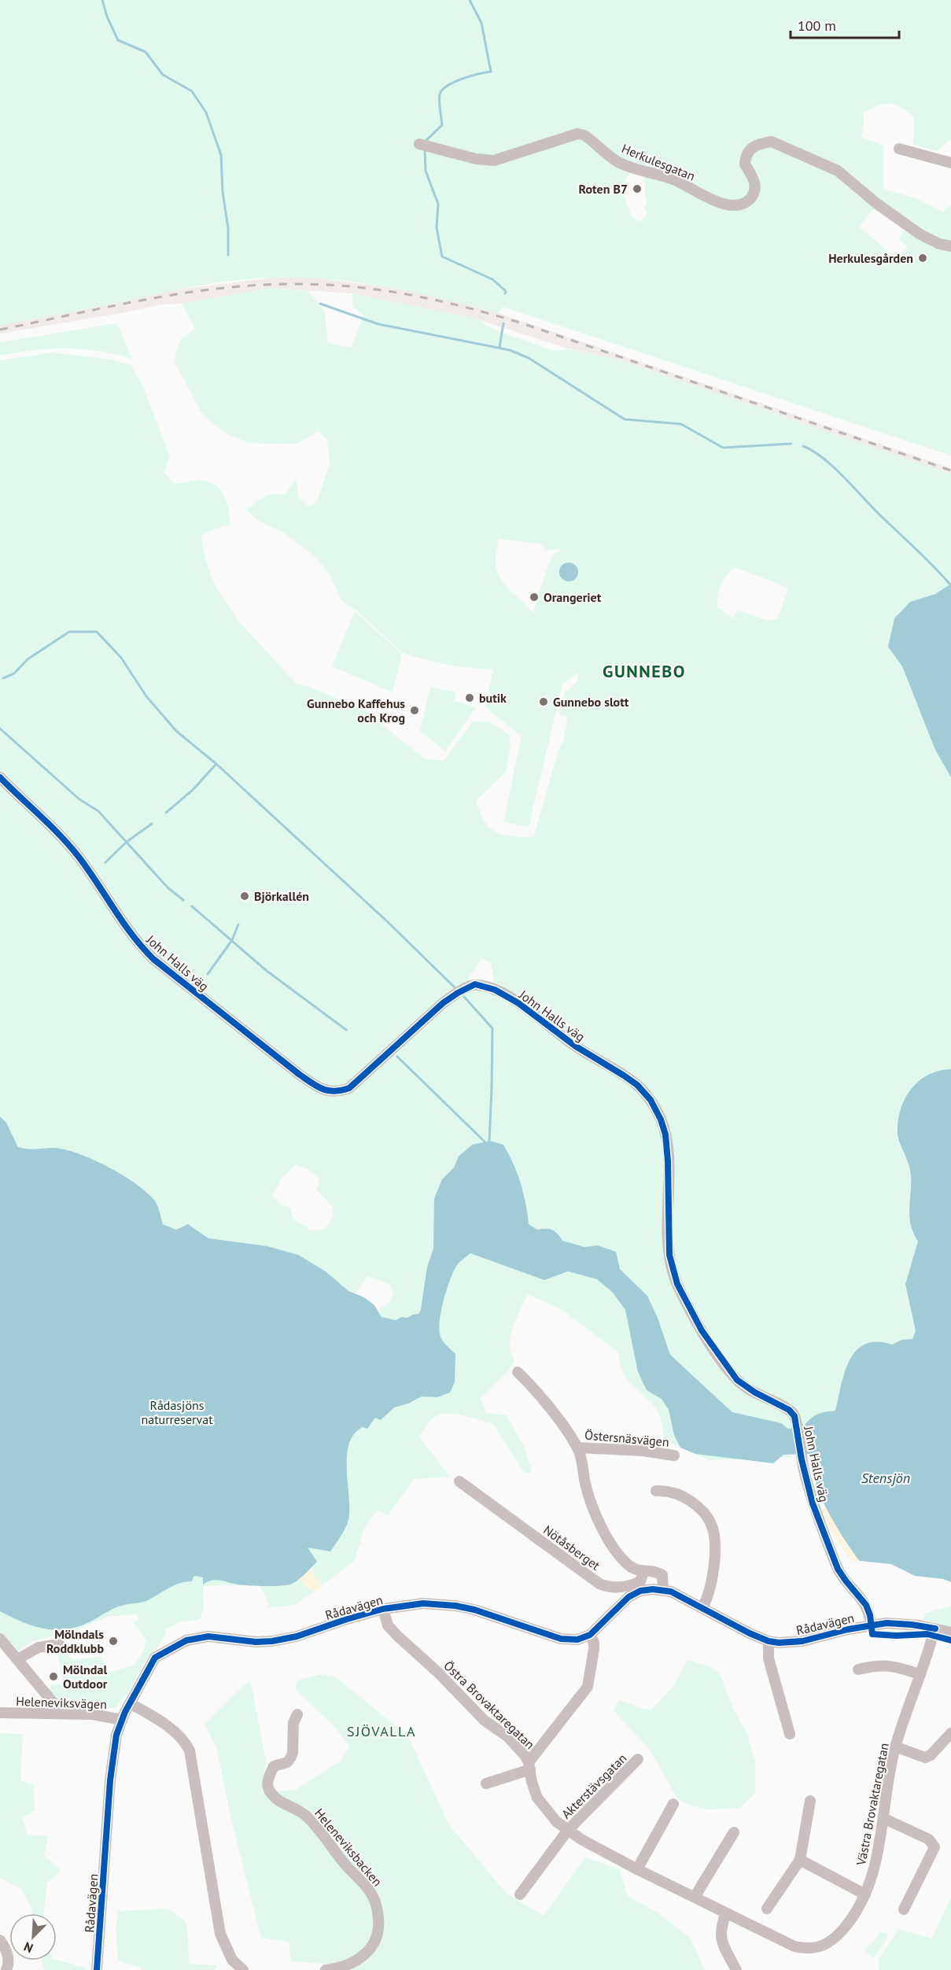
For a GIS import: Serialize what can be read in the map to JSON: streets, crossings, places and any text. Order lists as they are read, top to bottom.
{
  "streets": {
    "street": [
      "Herkulesgatan",
      "John Halls väg",
      "Östersnäsvägen",
      "Nötåsberget",
      "Rådavägen",
      "Heleneviksvägen",
      "Östra Brovaktaregatan",
      "Akterstävsgatan",
      "Västra Brovaktaregatan",
      "Heleneviksbacken"
    ]
  },
  "crossings": [
    ["John Halls väg", "Rådavägen"],
    ["Östersnäsvägen", "Nötåsberget"],
    ["Rådavägen", "Heleneviksvägen"],
    ["Rådavägen", "Östra Brovaktaregatan"],
    ["Rådavägen", "Västra Brovaktaregatan"],
    ["Östra Brovaktaregatan", "Akterstävsgatan"],
    ["Östra Brovaktaregatan", "Västra Brovaktaregatan"]
  ],
  "districts": ["GUNNEBO", "SJÖVALLA"],
  "water": ["Stensjön"],
  "parks": ["Rådasjöns naturreservat"],
  "places": [
    "Roten B7",
    "Herkulesgården",
    "Orangeriet",
    "butik",
    "Gunnebo slott",
    "Gunnebo Kaffehus och Krog",
    "Björkallén",
    "Mölndals Roddklubb",
    "Mölndal Outdoor"
  ],
  "scale_bar": "100 m",
  "north": "bottom left"
}
